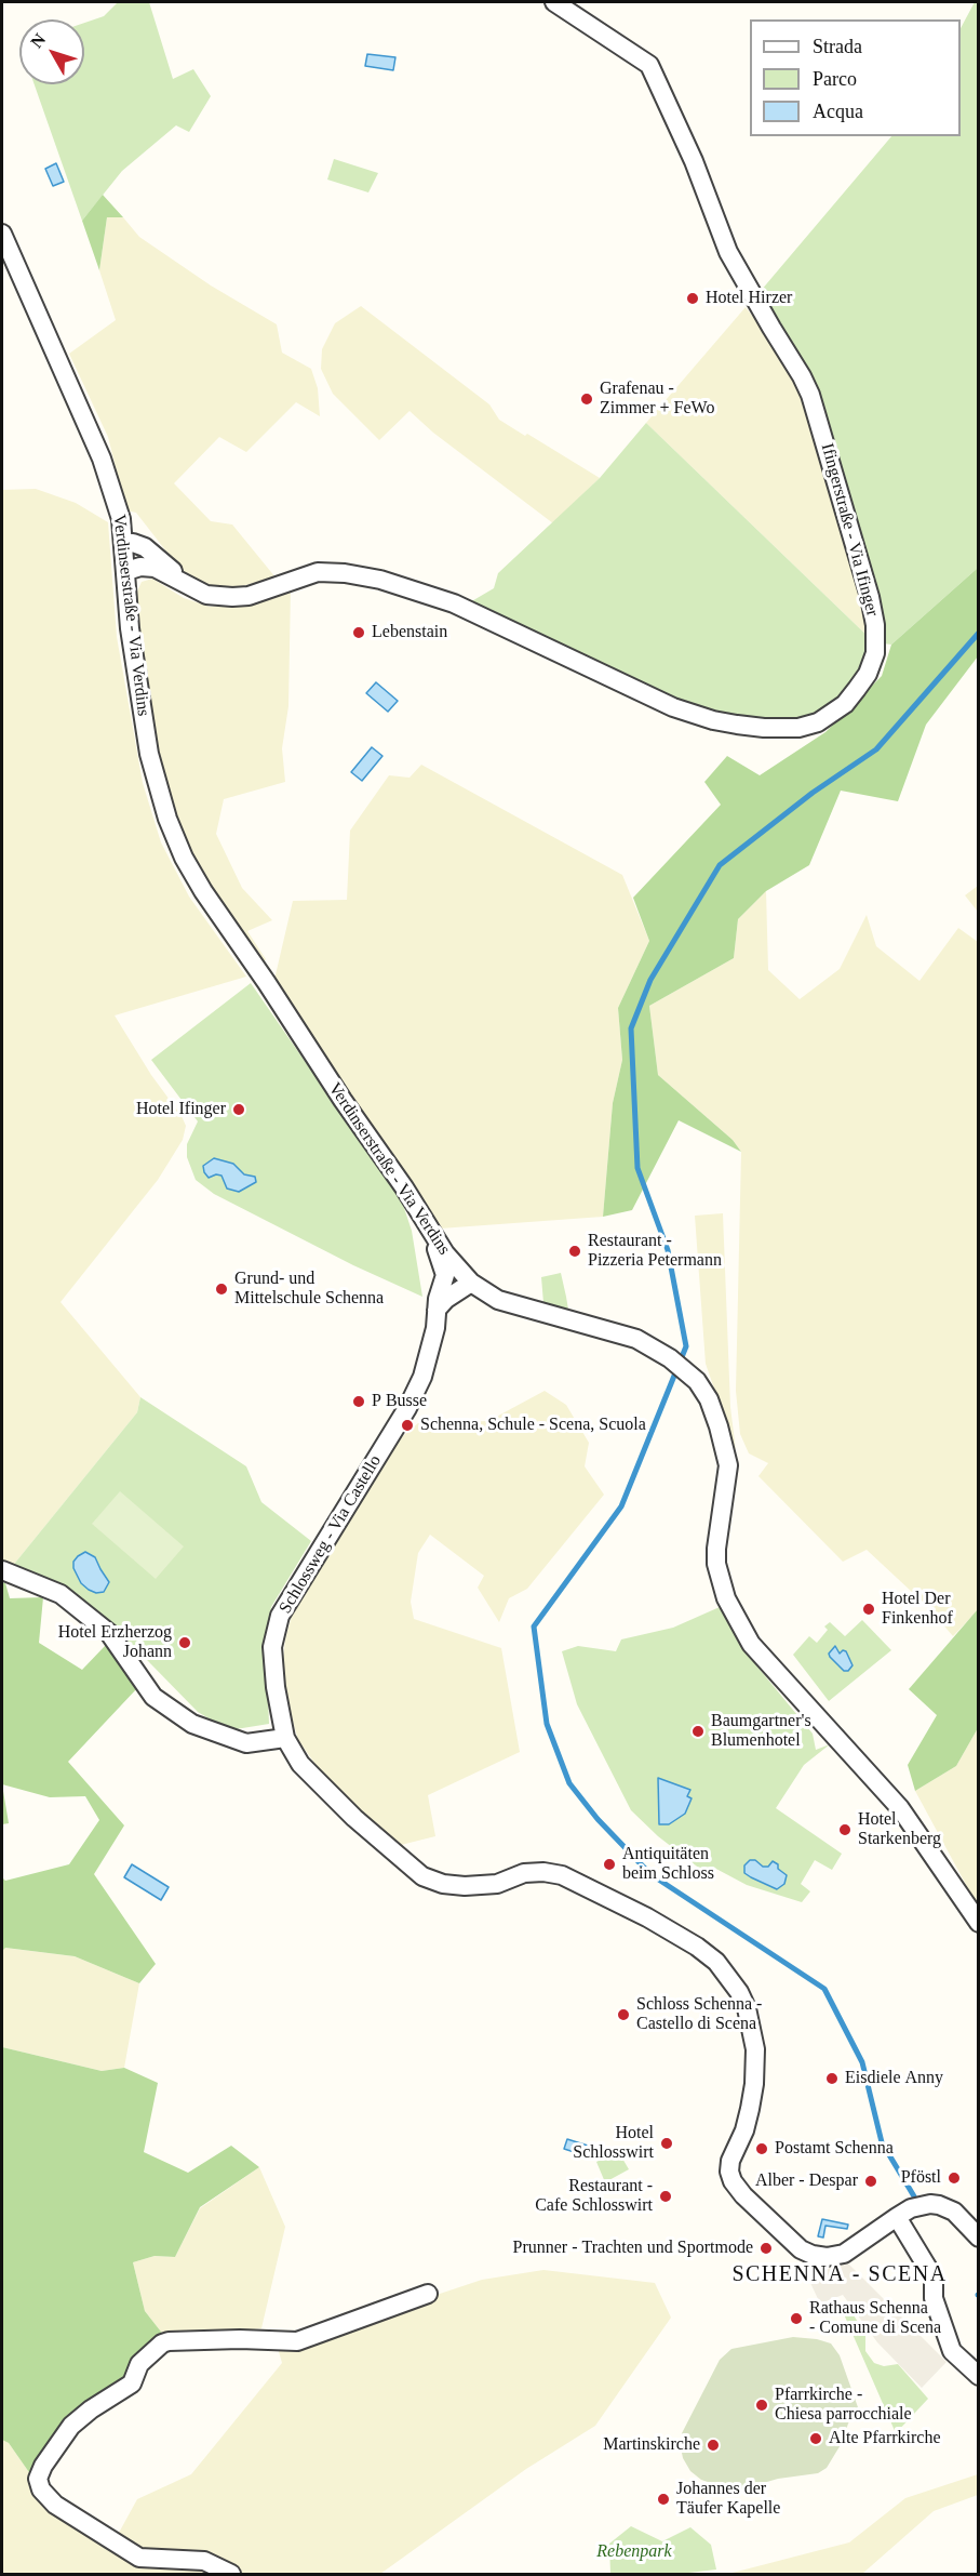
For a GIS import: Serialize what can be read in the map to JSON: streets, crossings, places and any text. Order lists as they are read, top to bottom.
{
  "streets": {
    "street": ["Ifingerstraße - Via Ifinger", "Verdinserstraße - Via Verdins", "Schlossweg - Via Castello"]
  },
  "crossings": [
    ["Ifingerstraße - Via Ifinger", "Verdinserstraße - Via Verdins"],
    ["Verdinserstraße - Via Verdins", "Schlossweg - Via Castello"]
  ],
  "districts": ["SCHENNA - SCENA"],
  "parks": ["Rebenpark"],
  "places": [
    "Hotel Hirzer",
    "Grafenau - Zimmer + FeWo",
    "Lebenstain",
    "Hotel Ifinger",
    "Restaurant - Pizzeria Petermann",
    "Grund- und Mittelschule Schenna",
    "P Busse",
    "Schenna, Schule - Scena, Scuola",
    "Hotel Der Finkenhof",
    "Hotel Erzherzog Johann",
    "Baumgartner's Blumenhotel",
    "Hotel Starkenberg",
    "Antiquitäten beim Schloss",
    "Schloss Schenna - Castello di Scena",
    "Eisdiele Anny",
    "Hotel Schlosswirt",
    "Postamt Schenna",
    "Pföstl",
    "Alber - Despar",
    "Restaurant - Cafe Schlosswirt",
    "Prunner - Trachten und Sportmode",
    "Rathaus Schenna - Comune di Scena",
    "Pfarrkirche - Chiesa parrocchiale",
    "Alte Pfarrkirche",
    "Martinskirche",
    "Johannes der Täufer Kapelle"
  ],
  "legend": ["Strada", "Parco", "Acqua"],
  "north": "top left"
}
